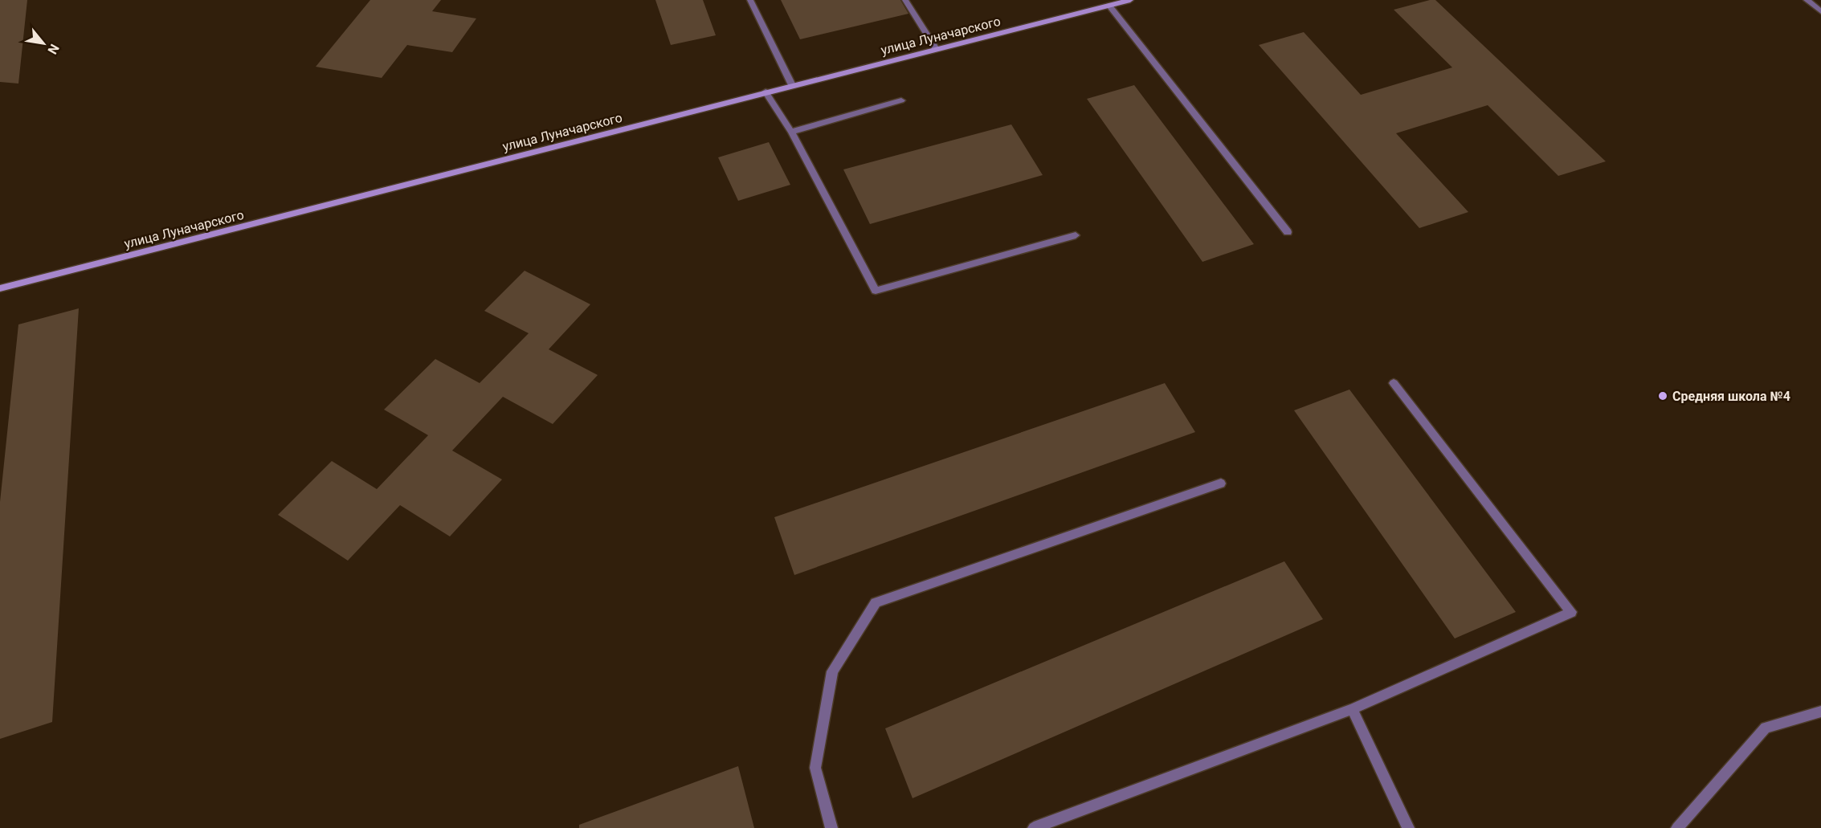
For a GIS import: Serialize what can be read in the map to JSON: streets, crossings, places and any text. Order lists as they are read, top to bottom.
{
  "streets": {
    "street": ["улица Луначарского"]
  },
  "places": ["Средняя школа №4"],
  "north": "bottom right"
}
